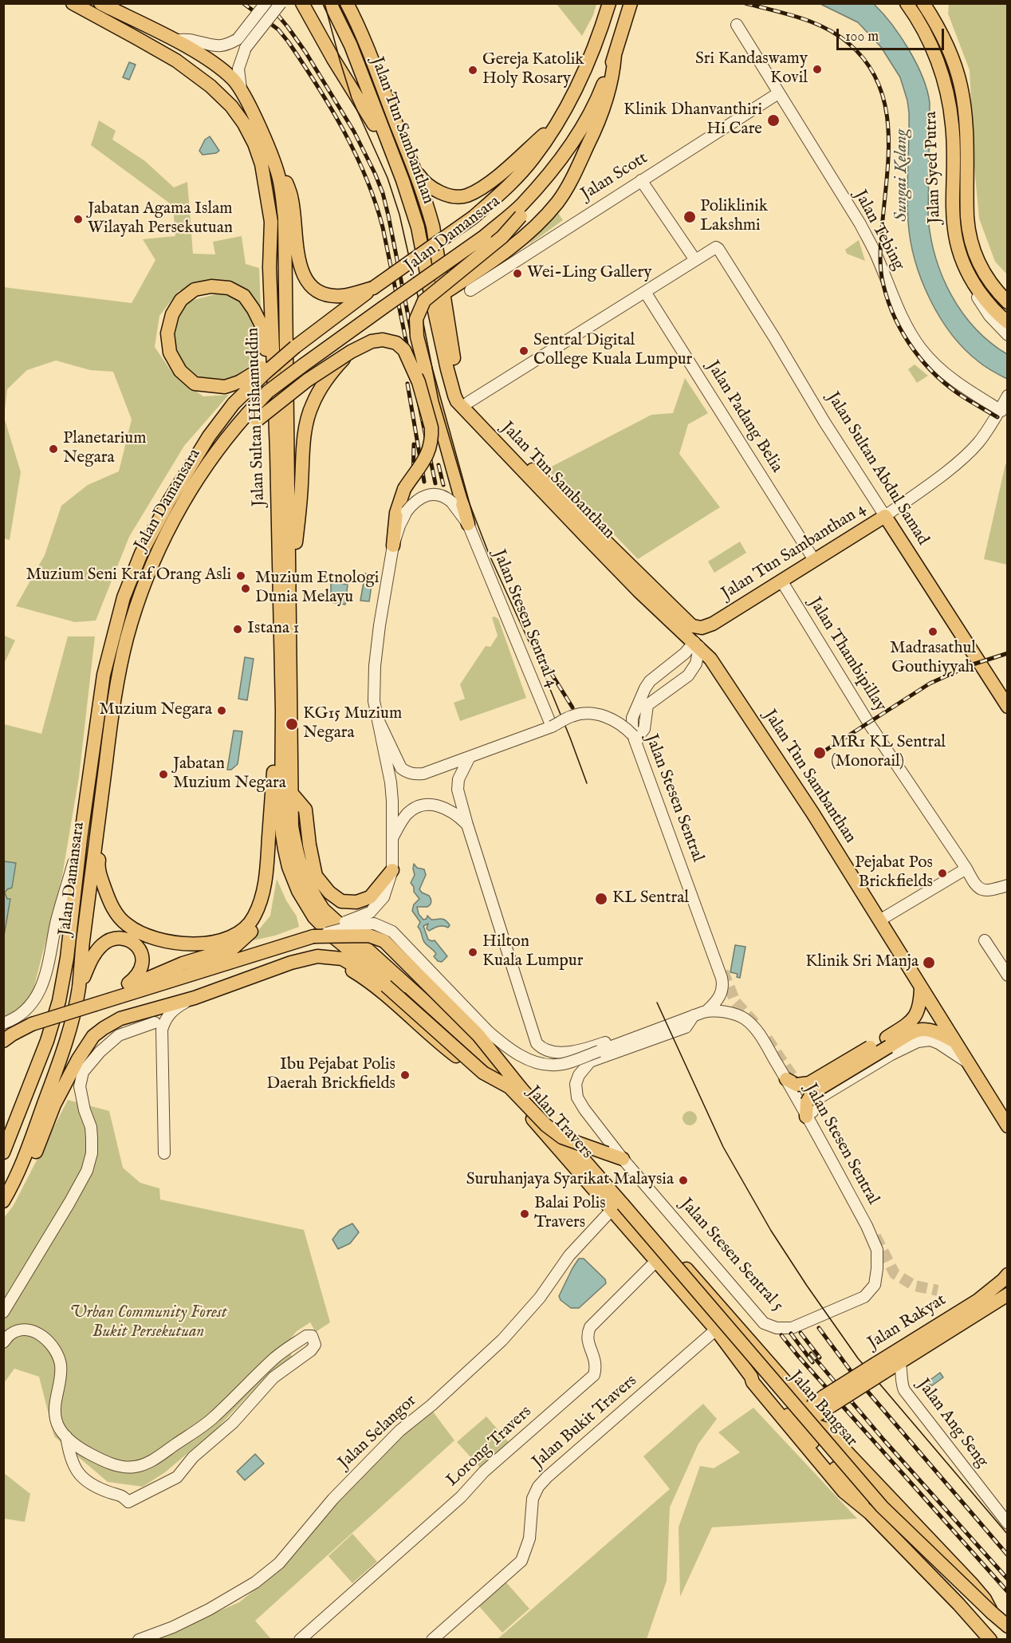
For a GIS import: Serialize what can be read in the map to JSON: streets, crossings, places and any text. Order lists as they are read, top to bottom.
{
  "streets": {
    "main road": [
      "Jalan Tun Sambanthan",
      "Jalan Syed Putra",
      "Jalan Damansara",
      "Jalan Sultan Hishamuddin",
      "Jalan Sultan Abdul Samad",
      "Jalan Tun Sambanthan 4",
      "Jalan Travers",
      "Jalan Rakyat",
      "Jalan Bangsar"
    ],
    "street": [
      "Jalan Scott",
      "Jalan Tebing",
      "Jalan Padang Belia",
      "Jalan Stesen Sentral 4",
      "Jalan Thambipillay",
      "Jalan Stesen Sentral",
      "Jalan Stesen Sentral 5",
      "Jalan Bukit Travers",
      "Jalan Ang Seng",
      "Jalan Selangor",
      "Lorong Travers"
    ]
  },
  "crossings": [
    ["Jalan Tun Sambanthan", "Jalan Tun Sambanthan 4"],
    ["Jalan Scott", "Jalan Tebing"],
    ["Jalan Tebing", "Jalan Tun Sambanthan 4"],
    ["Jalan Sultan Hishamuddin", "Jalan Travers"],
    ["Jalan Padang Belia", "Jalan Tun Sambanthan 4"],
    ["Jalan Sultan Abdul Samad", "Jalan Tun Sambanthan 4"],
    ["Jalan Tun Sambanthan 4", "Jalan Thambipillay"],
    ["Jalan Stesen Sentral 4", "Jalan Stesen Sentral"],
    ["Jalan Stesen Sentral", "Jalan Stesen Sentral 5"],
    ["Jalan Travers", "Jalan Bangsar"],
    ["Jalan Travers", "Jalan Bukit Travers"],
    ["Jalan Travers", "Jalan Selangor"],
    ["Jalan Travers", "Lorong Travers"],
    ["Jalan Rakyat", "Jalan Ang Seng"],
    ["Jalan Bangsar", "Jalan Selangor"]
  ],
  "water": ["Sungai Kelang"],
  "parks": ["Urban Community Forest Bukit Persekutuan"],
  "places": [
    "Sri Kandaswamy Kovil",
    "Gereja Katolik Holy Rosary",
    "Klinik Dhanvanthiri Hi Care",
    "Poliklinik Lakshmi",
    "Jabatan Agama Islam Wilayah Persekutuan",
    "Wei-Ling Gallery",
    "Sentral Digital College Kuala Lumpur",
    "Planetarium Negara",
    "Muzium Seni Kraf Orang Asli",
    "Muzium Etnologi Dunia Melayu",
    "Istana 1",
    "Madrasathul Gouthiyyah",
    "Muzium Negara",
    "KG15 Muzium Negara",
    "MR1 KL Sentral (Monorail)",
    "Jabatan Muzium Negara",
    "Pejabat Pos Brickfields",
    "KL Sentral",
    "Hilton Kuala Lumpur",
    "Klinik Sri Manja",
    "Ibu Pejabat Polis Daerah Brickfields",
    "Suruhanjaya Syarikat Malaysia",
    "Balai Polis Travers"
  ],
  "scale_bar": "100 m"
}
